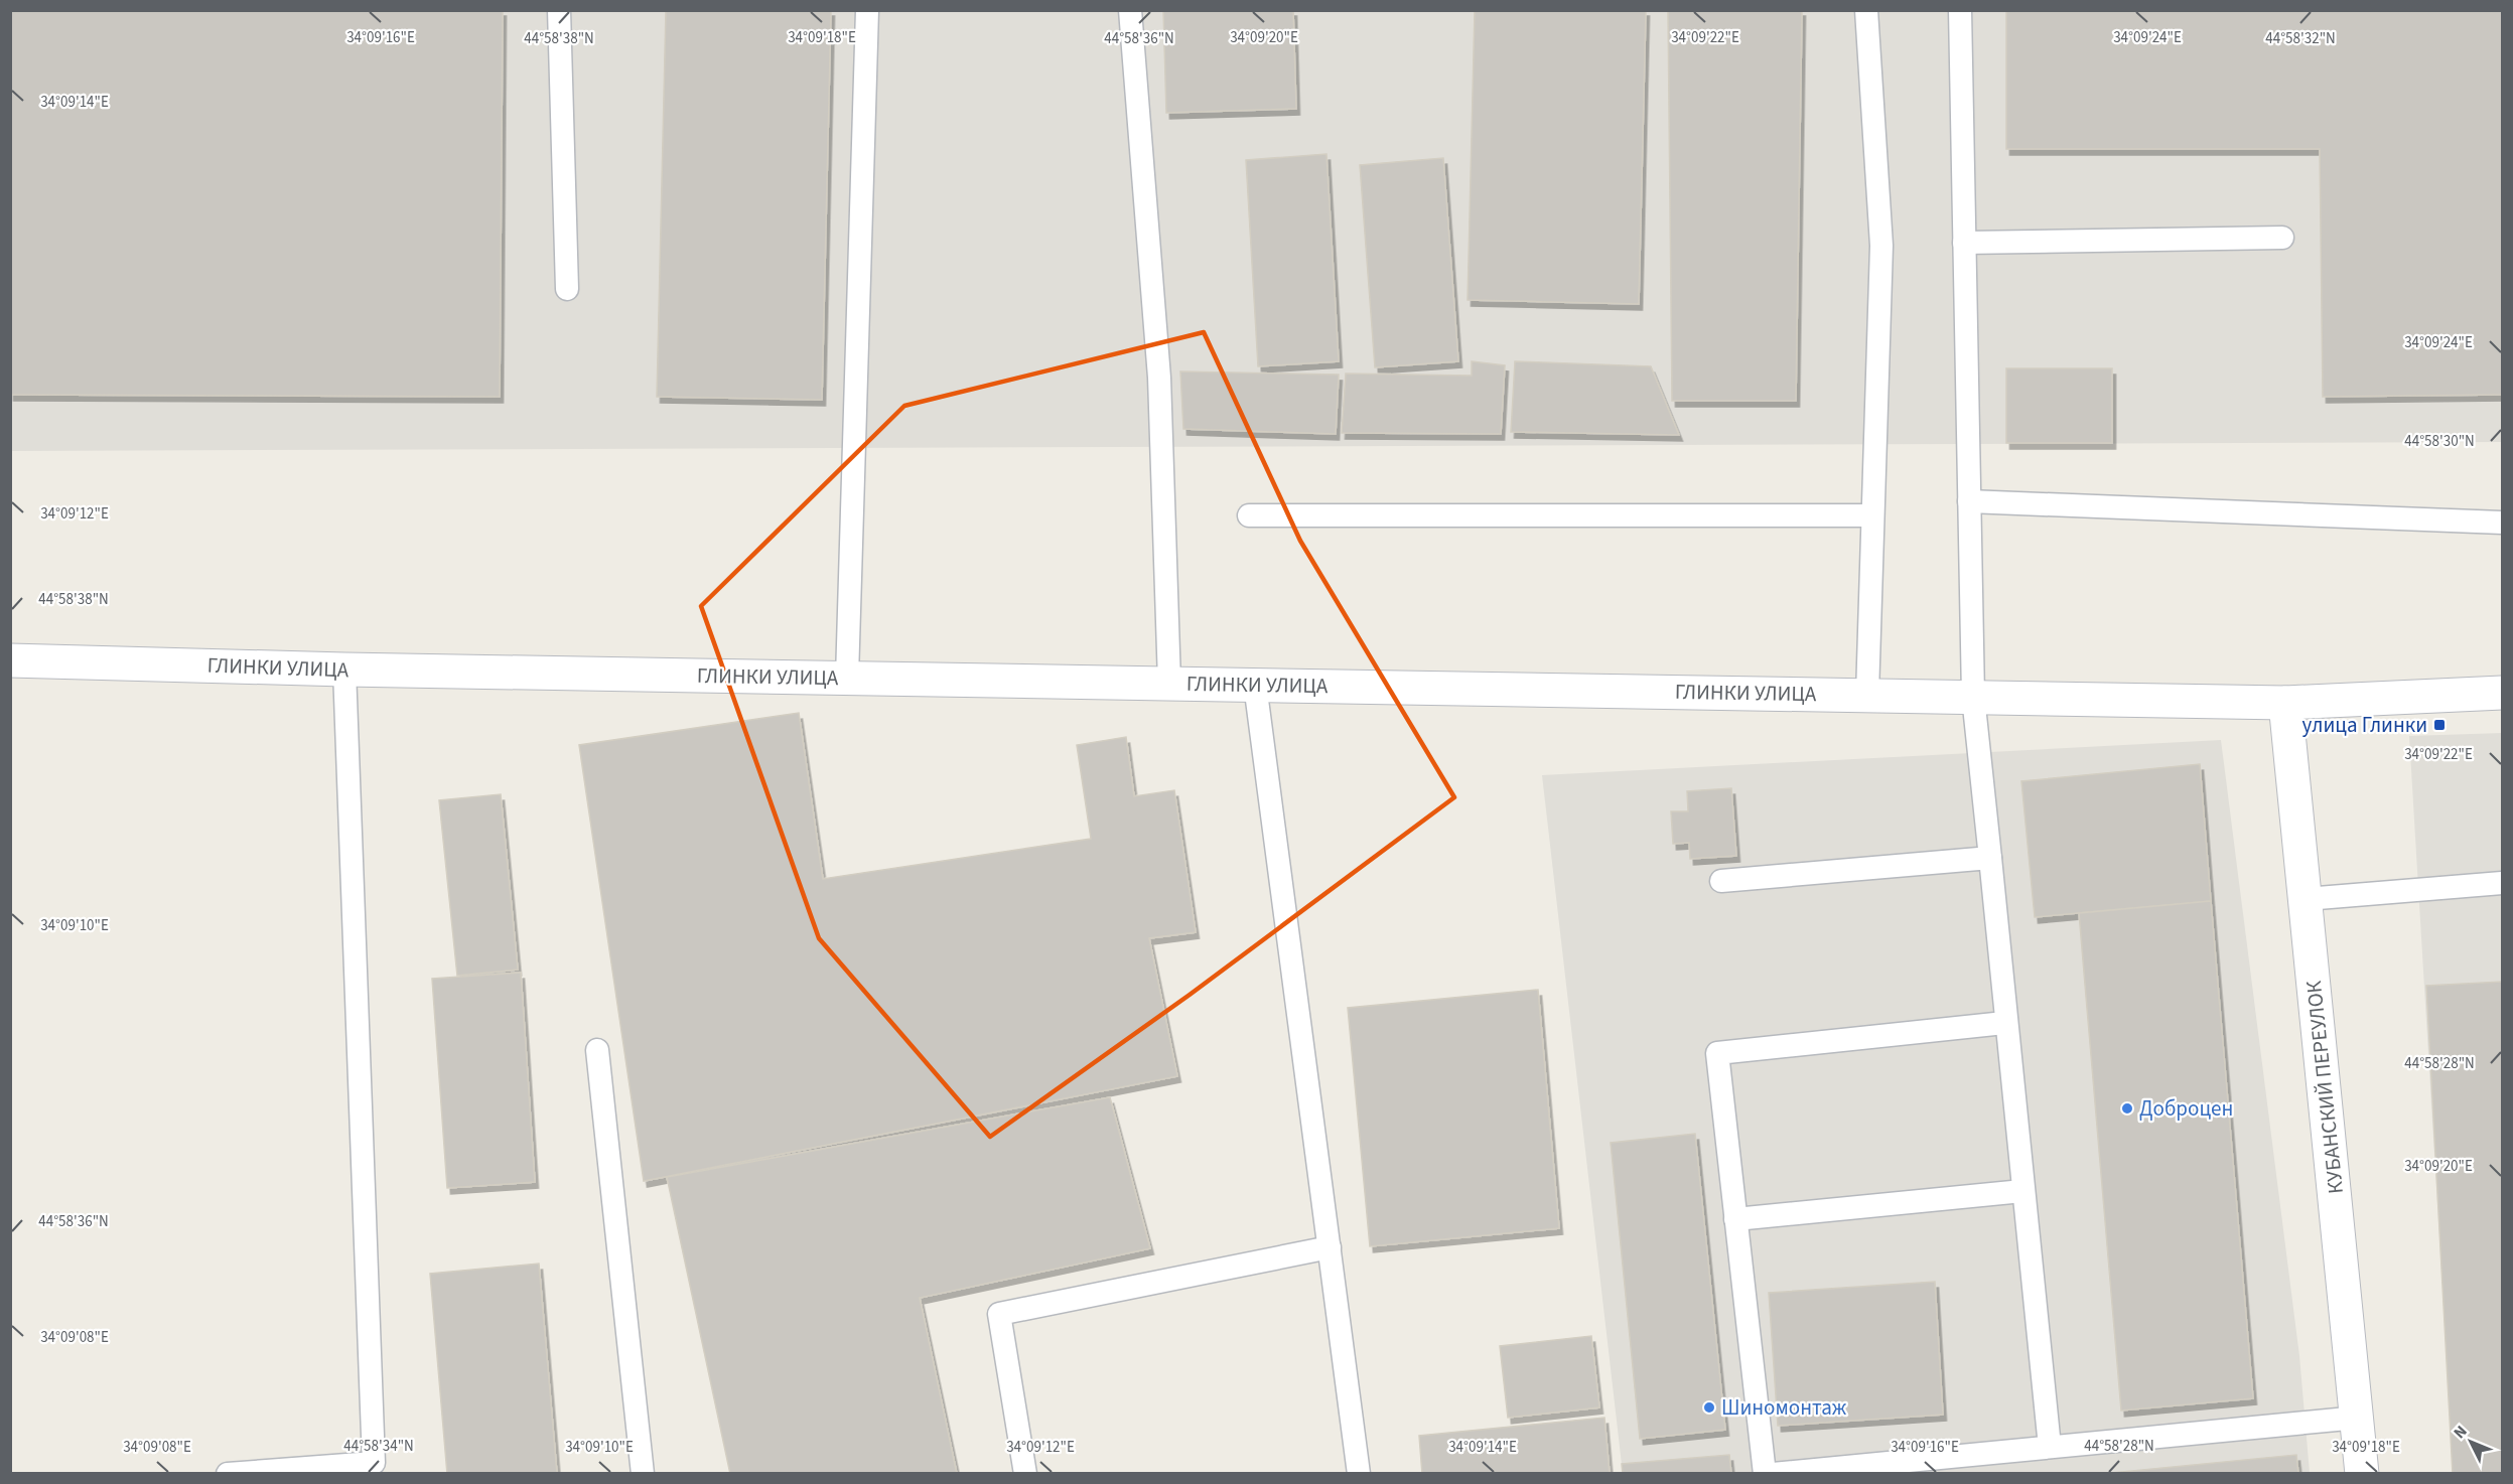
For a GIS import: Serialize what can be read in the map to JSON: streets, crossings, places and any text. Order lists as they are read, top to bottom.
{
  "streets": {
    "main road": ["ГЛИНКИ УЛИЦА", "КУБАНСКИЙ ПЕРЕУЛОК"]
  },
  "crossings": [
    ["ГЛИНКИ УЛИЦА", "КУБАНСКИЙ ПЕРЕУЛОК"]
  ],
  "places": {
    "transit": ["улица Глинки"],
    "other": ["Доброцен", "Шиномонтаж"]
  },
  "north": "top left",
  "coordinates": [
    "34°09'16\"E",
    "34°09'18\"E",
    "34°09'20\"E",
    "34°09'22\"E",
    "34°09'24\"E",
    "44°58'38\"N",
    "44°58'36\"N",
    "44°58'32\"N",
    "34°09'14\"E",
    "44°58'30\"N",
    "34°09'12\"E",
    "34°09'10\"E",
    "44°58'28\"N",
    "34°09'08\"E",
    "44°58'34\"N"
  ]
}
